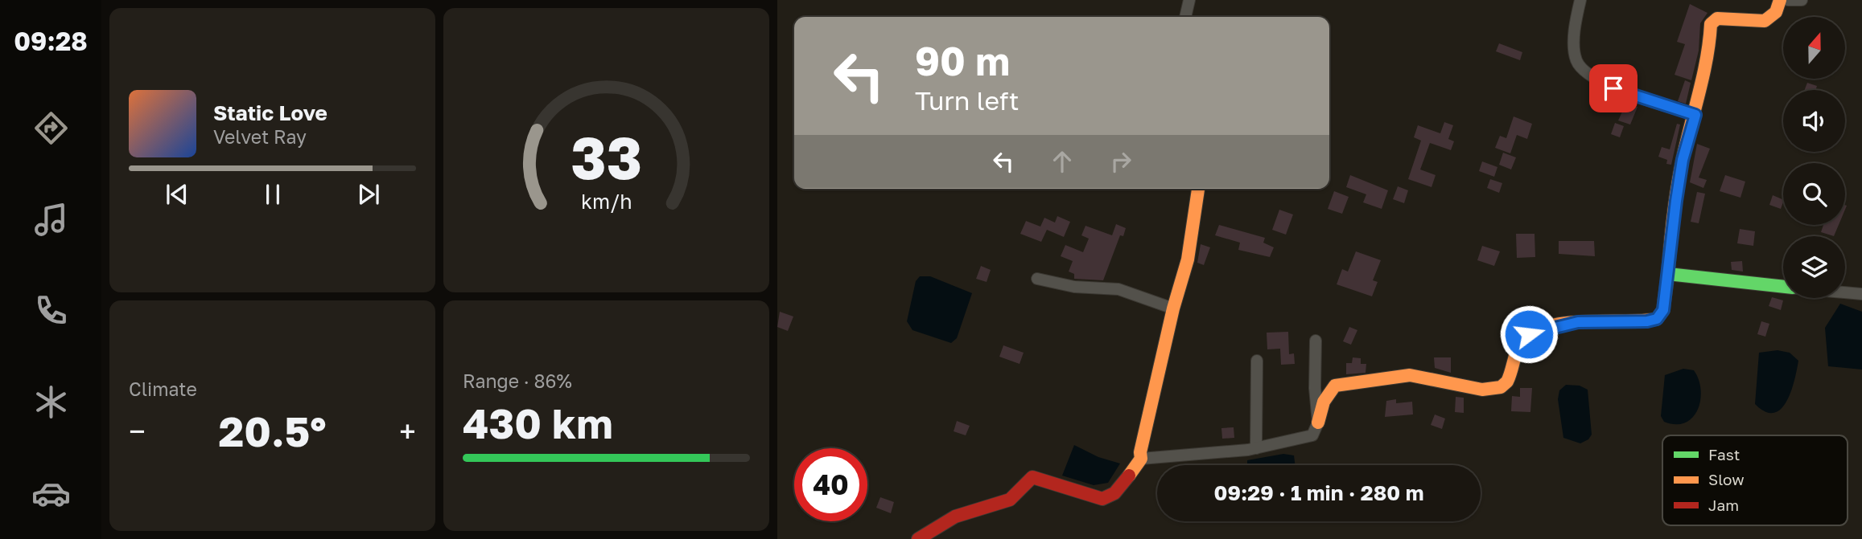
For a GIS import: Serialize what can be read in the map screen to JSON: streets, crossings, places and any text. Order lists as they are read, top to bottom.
{
  "legend": ["Fast", "Slow", "Jam"],
  "north": "top",
  "page": {
    "tabs": "09:28",
    "turn": ["90 m", "Turn left"],
    "song": ["Static Love", "Velvet Ray"],
    "tile": [
      "Climate",
      ["Range · 86%", "430 km"]
    ],
    "heat": ["−", "20.5°", "+"],
    "limit": "40",
    "trip": "09:29 · 1 min · 280 m",
    "gauge": ["33", "km/h"]
  }
}
